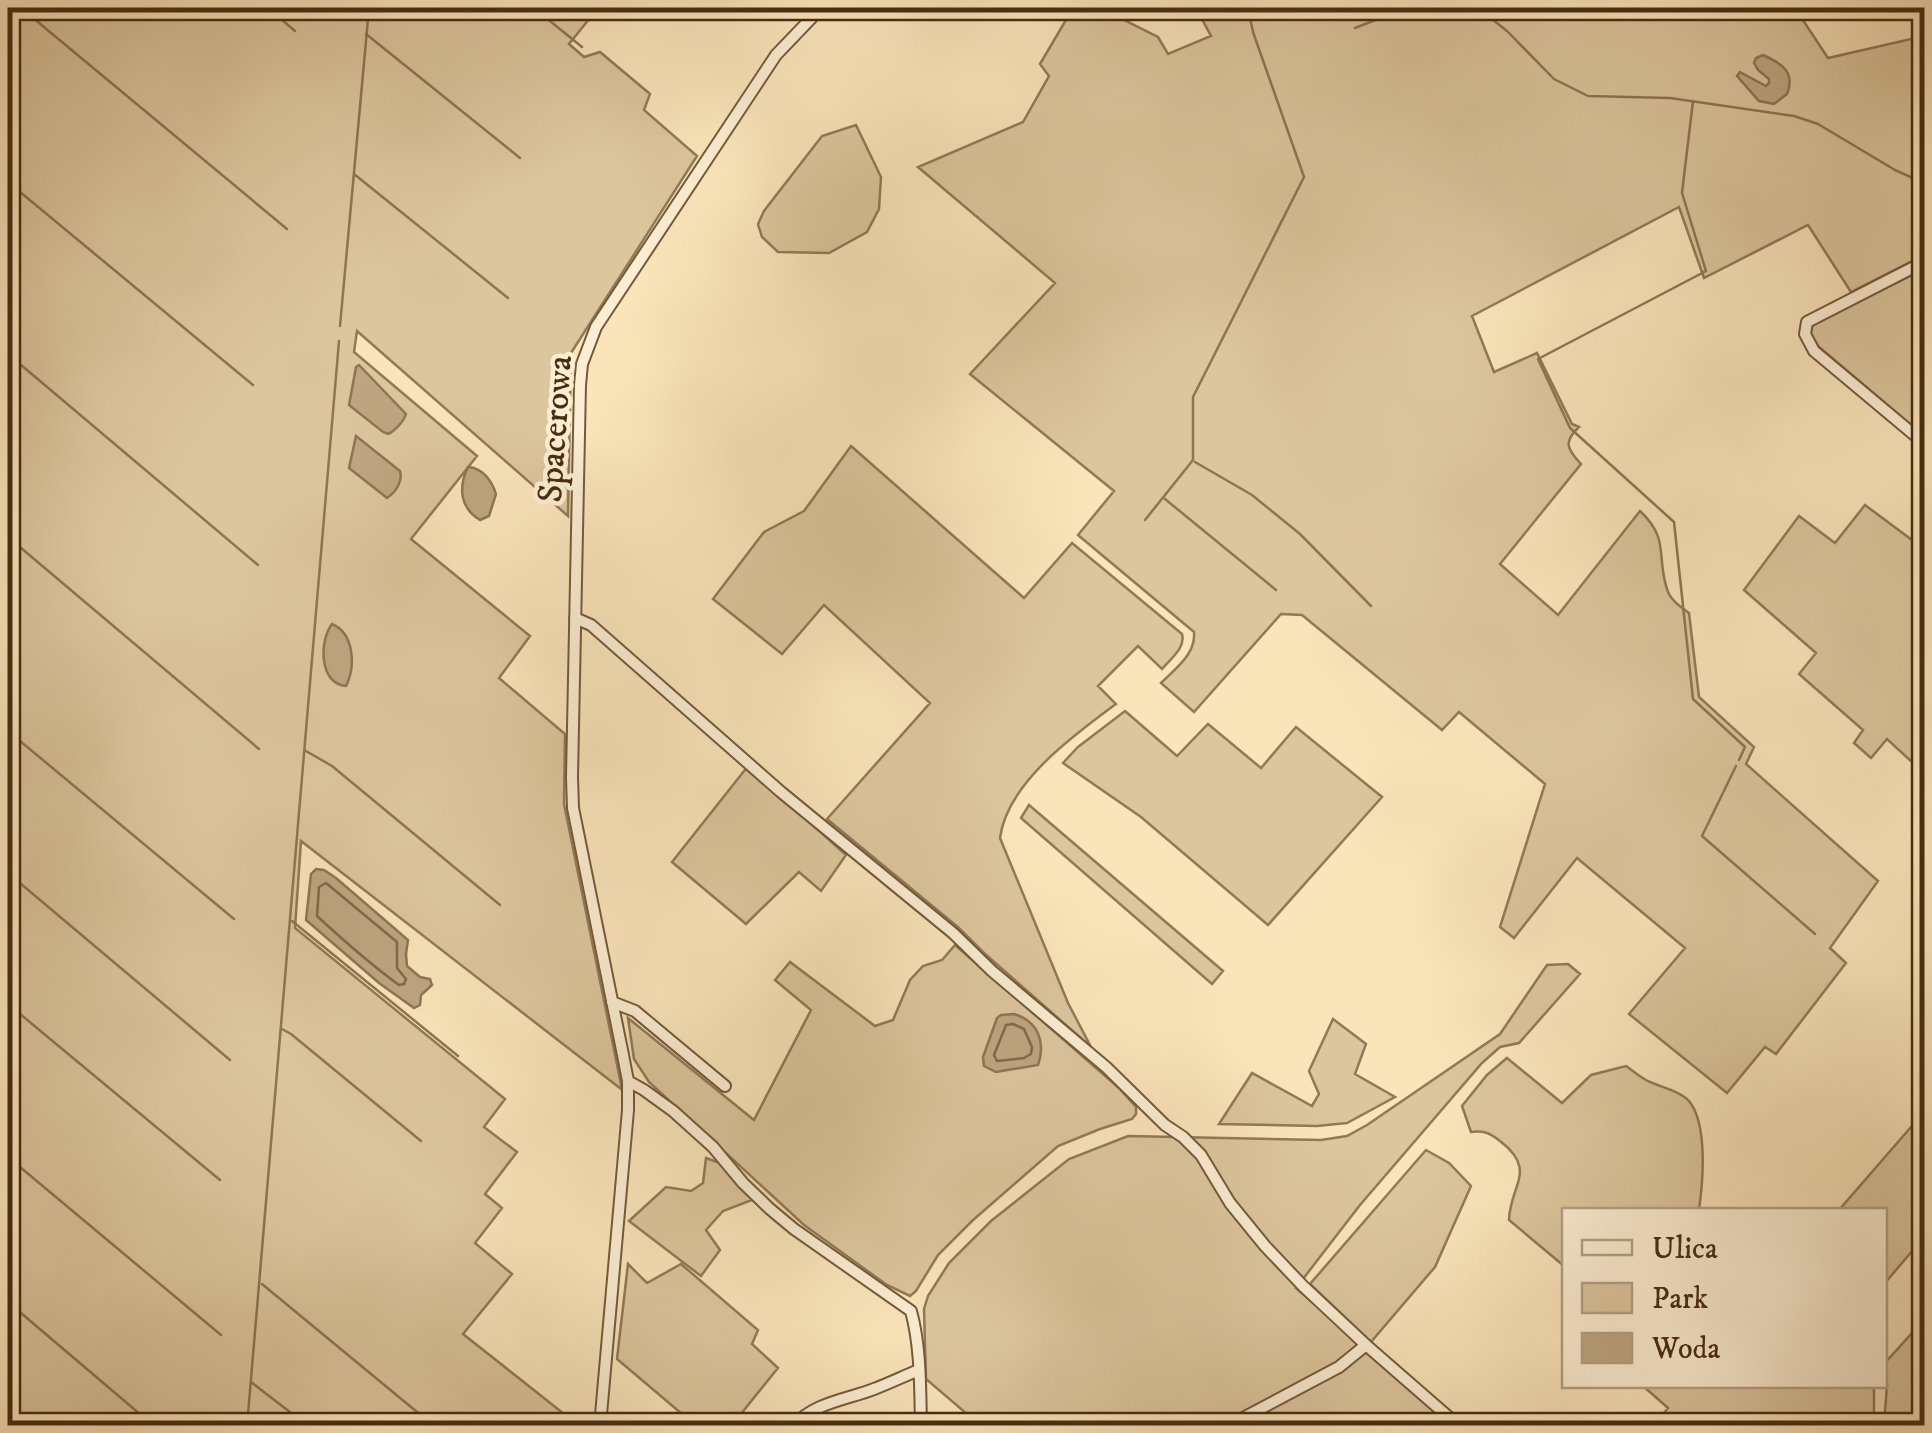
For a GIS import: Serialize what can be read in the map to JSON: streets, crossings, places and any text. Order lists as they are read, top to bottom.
{
  "streets": {
    "street": ["Spacerowa"]
  },
  "legend": ["Ulica", "Park", "Woda"]
}
